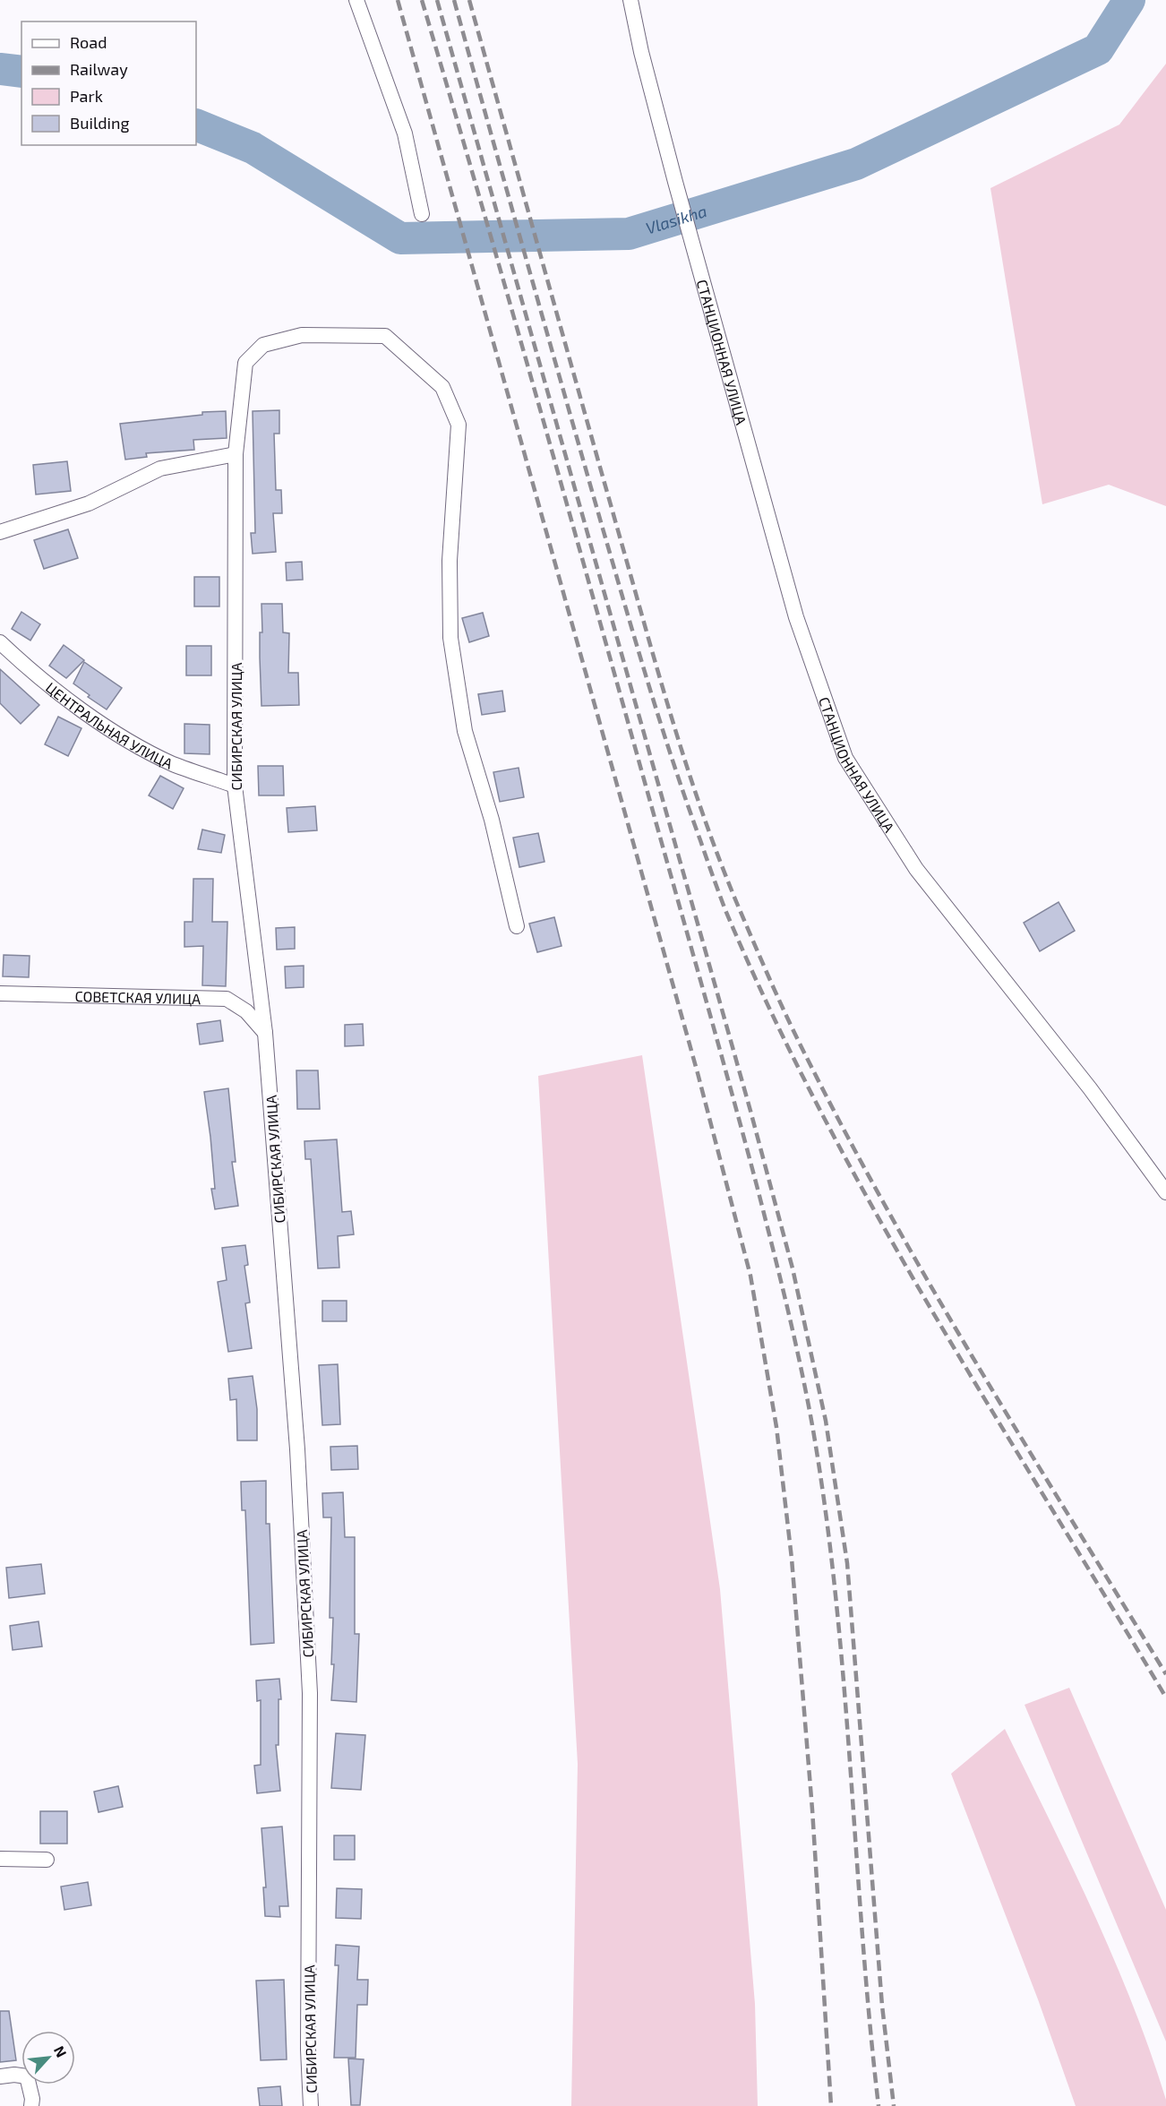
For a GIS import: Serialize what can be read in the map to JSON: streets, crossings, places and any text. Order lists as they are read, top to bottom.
{
  "streets": {
    "street": [
      "СТАНЦИОННАЯ УЛИЦА",
      "ЦЕНТРАЛЬНАЯ УЛИЦА",
      "СИБИРСКАЯ УЛИЦА",
      "СОВЕТСКАЯ УЛИЦА"
    ]
  },
  "crossings": [
    ["ЦЕНТРАЛЬНАЯ УЛИЦА", "СИБИРСКАЯ УЛИЦА"],
    ["СИБИРСКАЯ УЛИЦА", "СОВЕТСКАЯ УЛИЦА"]
  ],
  "water": ["Vlasikha"],
  "legend": [
    "Road",
    "Railway",
    "Park",
    "Building"
  ],
  "north": "top right"
}
